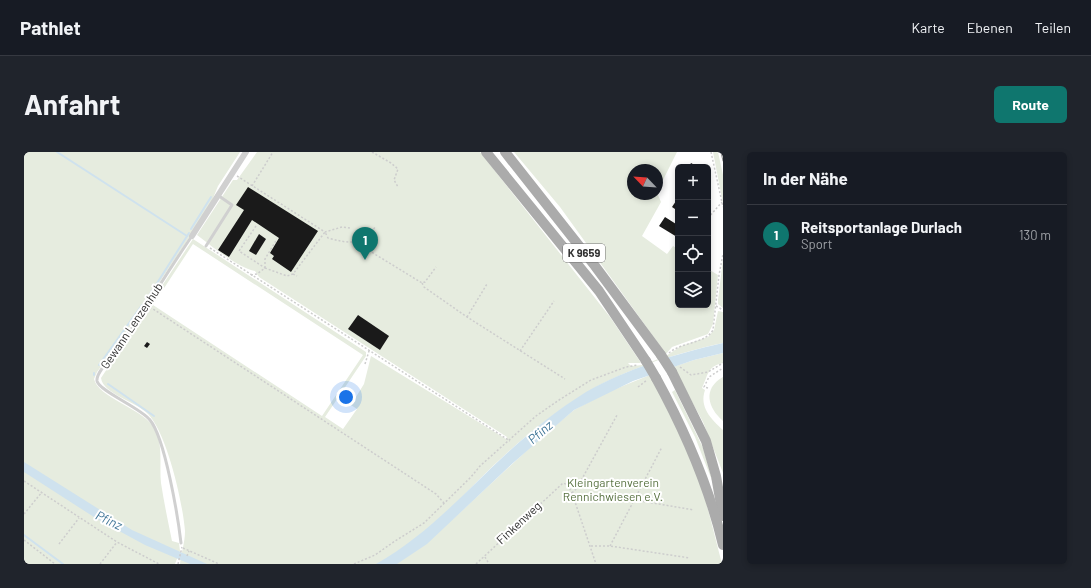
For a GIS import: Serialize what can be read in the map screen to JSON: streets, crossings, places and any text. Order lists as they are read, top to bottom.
{
  "streets": {
    "main road": ["K 9659"],
    "street": ["Gewann Lenzenhub"],
    "path": ["Finkenweg"]
  },
  "water": ["Pfinz"],
  "parks": ["Kleingartenverein Rennichwiesen e.V."],
  "north": "top left",
  "page": {
    "header": "Pathlet",
    "nav": ["Karte", "Ebenen", "Teilen"],
    "buttons": "Route",
    "title": "Anfahrt",
    "heading": "In der Nähe",
    "map_buttons": ["+", "−"],
    "list": [
      {
        "mark": "1",
        "name": "Reitsportanlage Durlach",
        "note": "Sport",
        "value": "130 m"
      }
    ],
    "pins": "1"
  }
}
